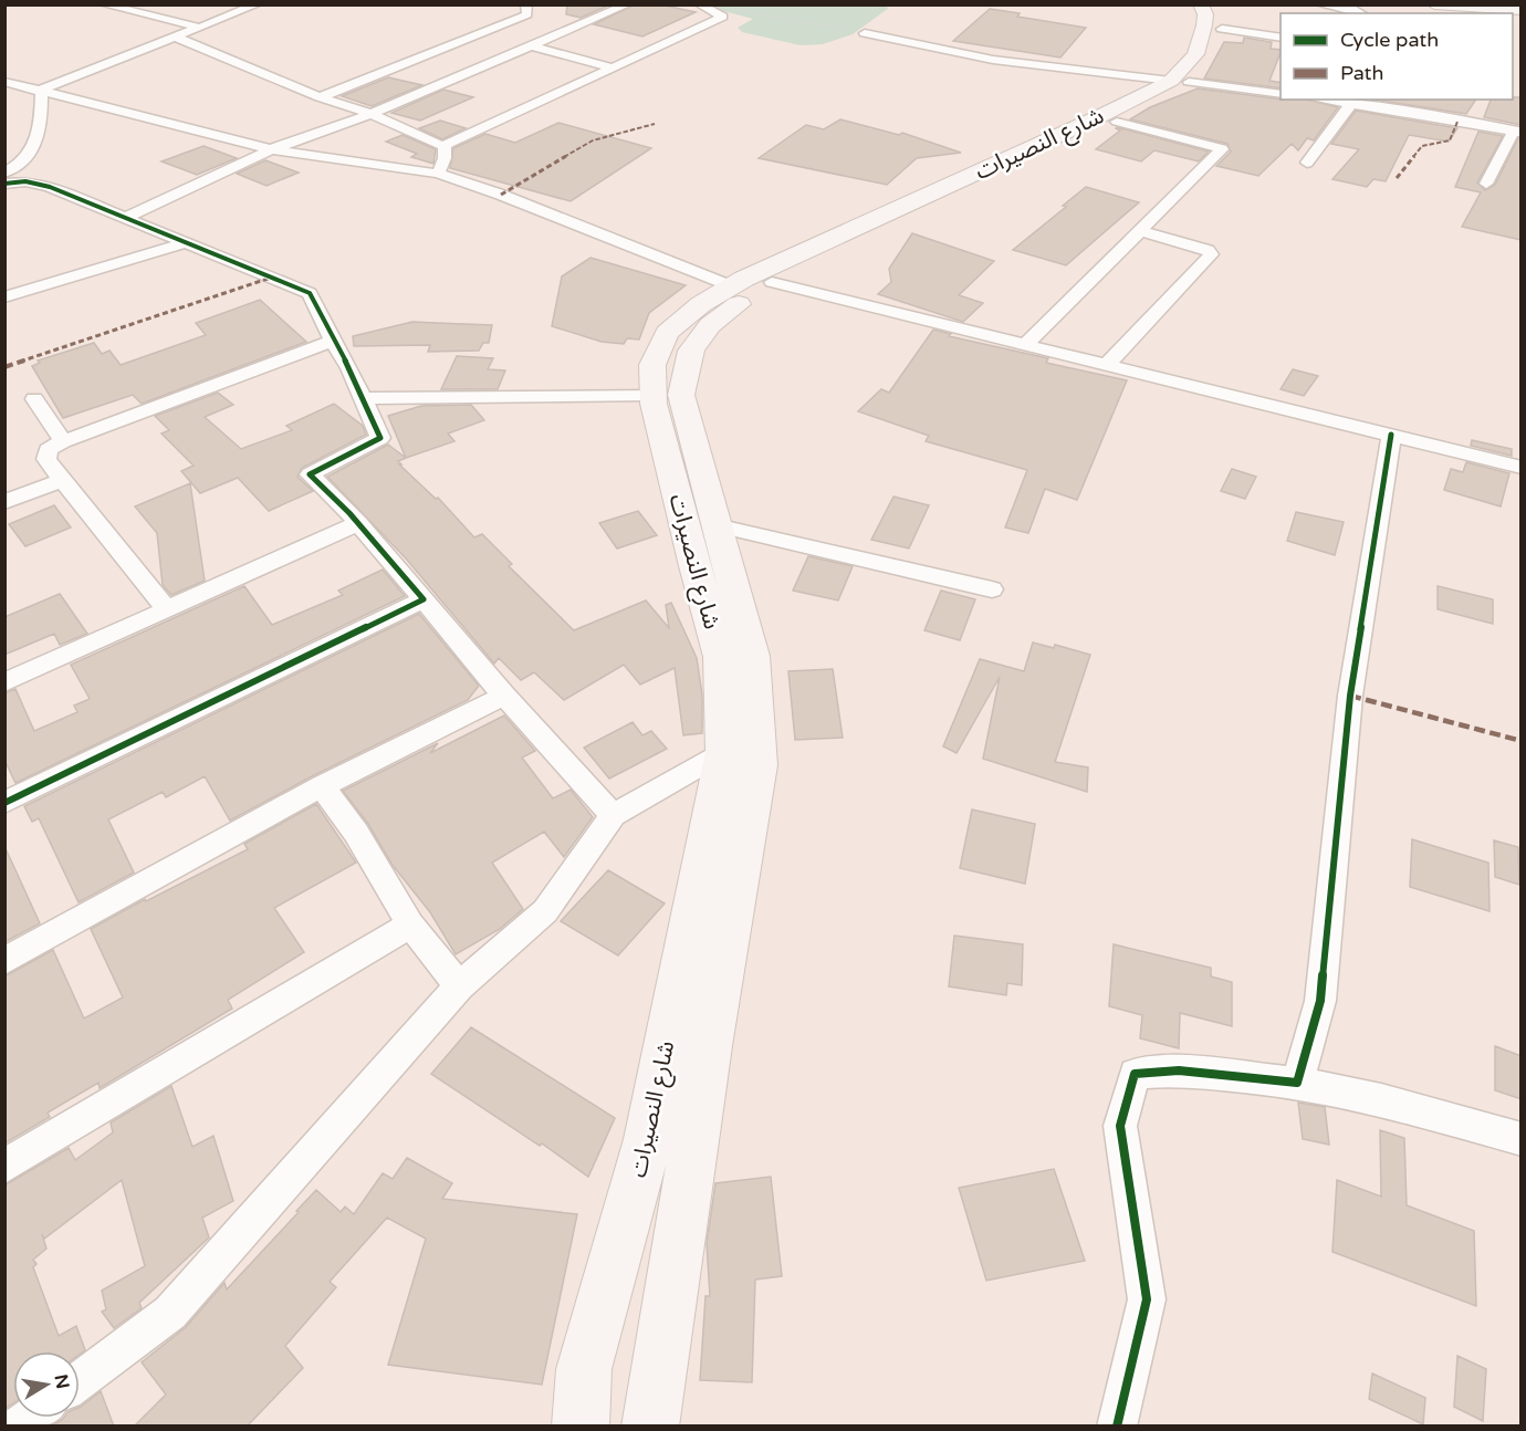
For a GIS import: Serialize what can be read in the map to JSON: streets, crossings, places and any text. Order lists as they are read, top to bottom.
{
  "streets": {
    "main road": ["شارع النصيرات"]
  },
  "legend": ["Cycle path", "Path"],
  "north": "right"
}
